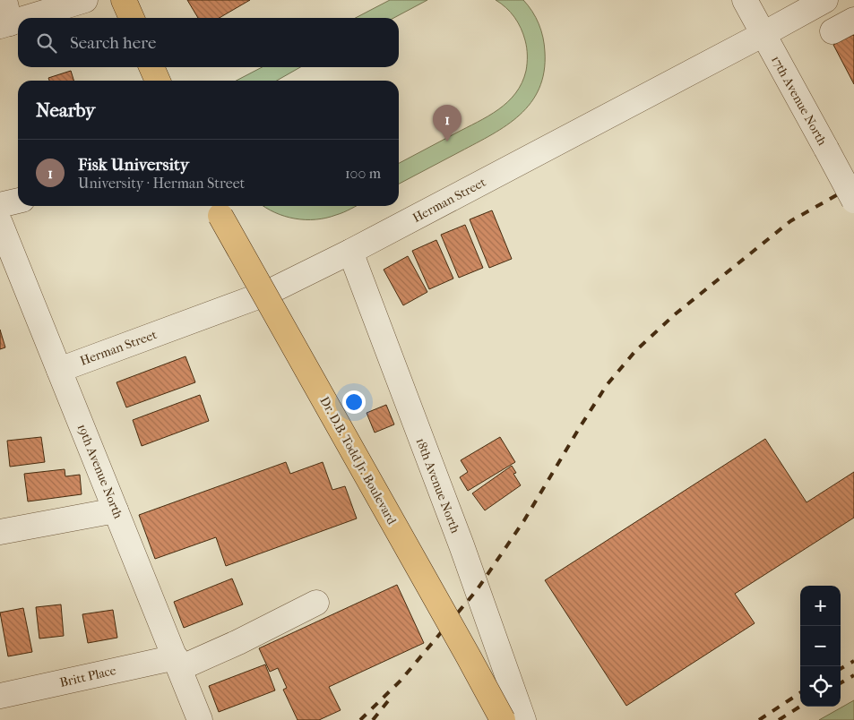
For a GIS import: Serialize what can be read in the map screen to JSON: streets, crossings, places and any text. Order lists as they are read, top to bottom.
{
  "streets": {
    "main road": ["Dr. D.B. Todd Jr. Boulevard"],
    "street": [
      "17th Avenue North",
      "Herman Street",
      "19th Avenue North",
      "18th Avenue North",
      "Britt Place"
    ]
  },
  "crossings": [
    ["17th Avenue North", "Herman Street"],
    ["Herman Street", "19th Avenue North"],
    ["Herman Street", "18th Avenue North"],
    ["19th Avenue North", "Britt Place"]
  ],
  "page": {
    "search": "Search here",
    "heading": "Nearby",
    "pins": "1",
    "list": [
      {
        "mark": "1",
        "name": "Fisk University",
        "note": "University · Herman Street",
        "value": "100 m"
      }
    ],
    "map_buttons": ["+", "−"]
  }
}
